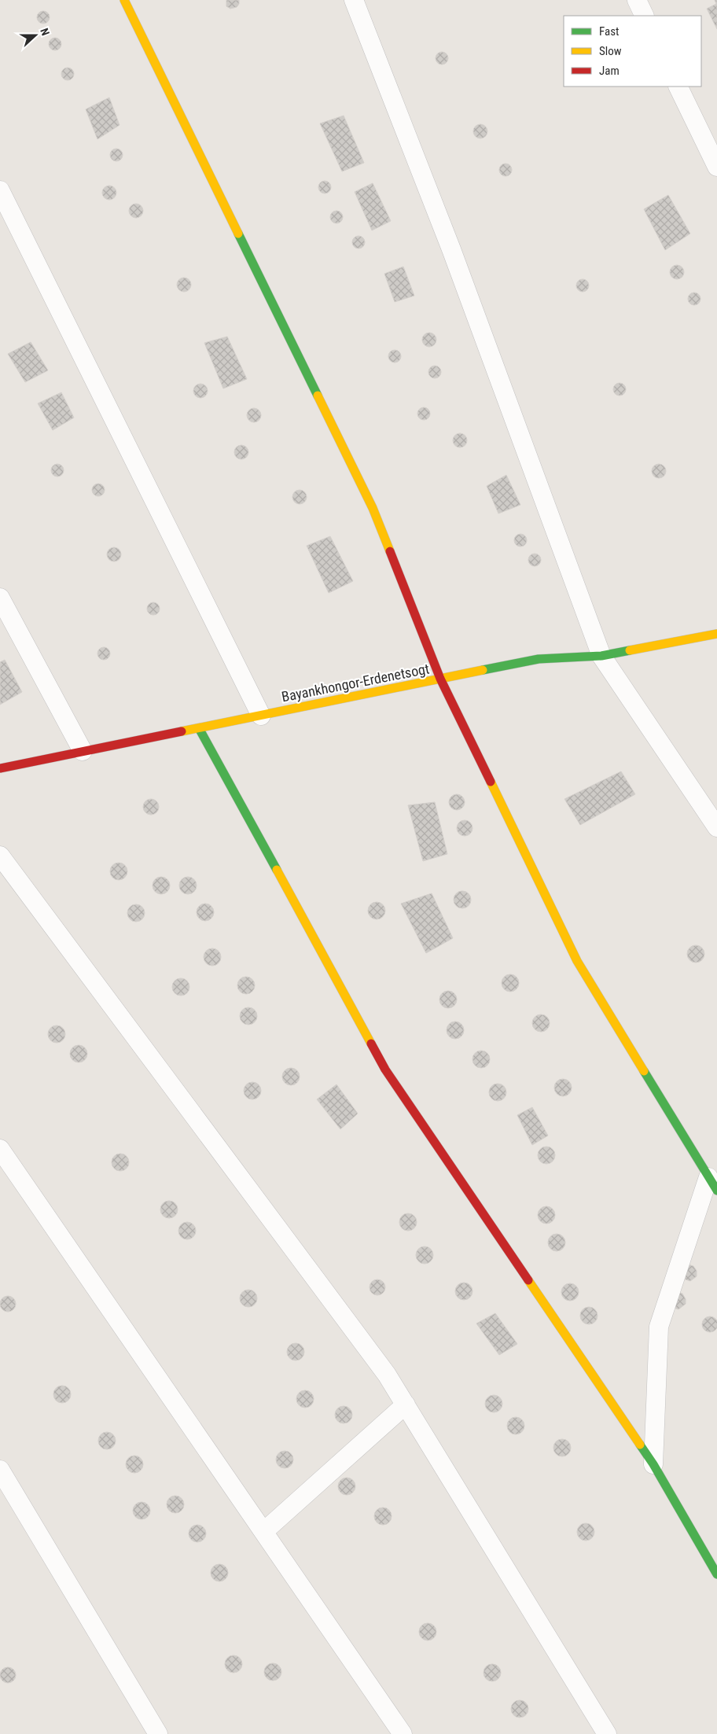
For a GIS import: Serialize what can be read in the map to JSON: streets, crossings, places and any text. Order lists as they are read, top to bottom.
{
  "streets": {
    "street": ["Bayankhongor-Erdenetsogt"]
  },
  "legend": ["Fast", "Slow", "Jam"],
  "north": "right"
}
